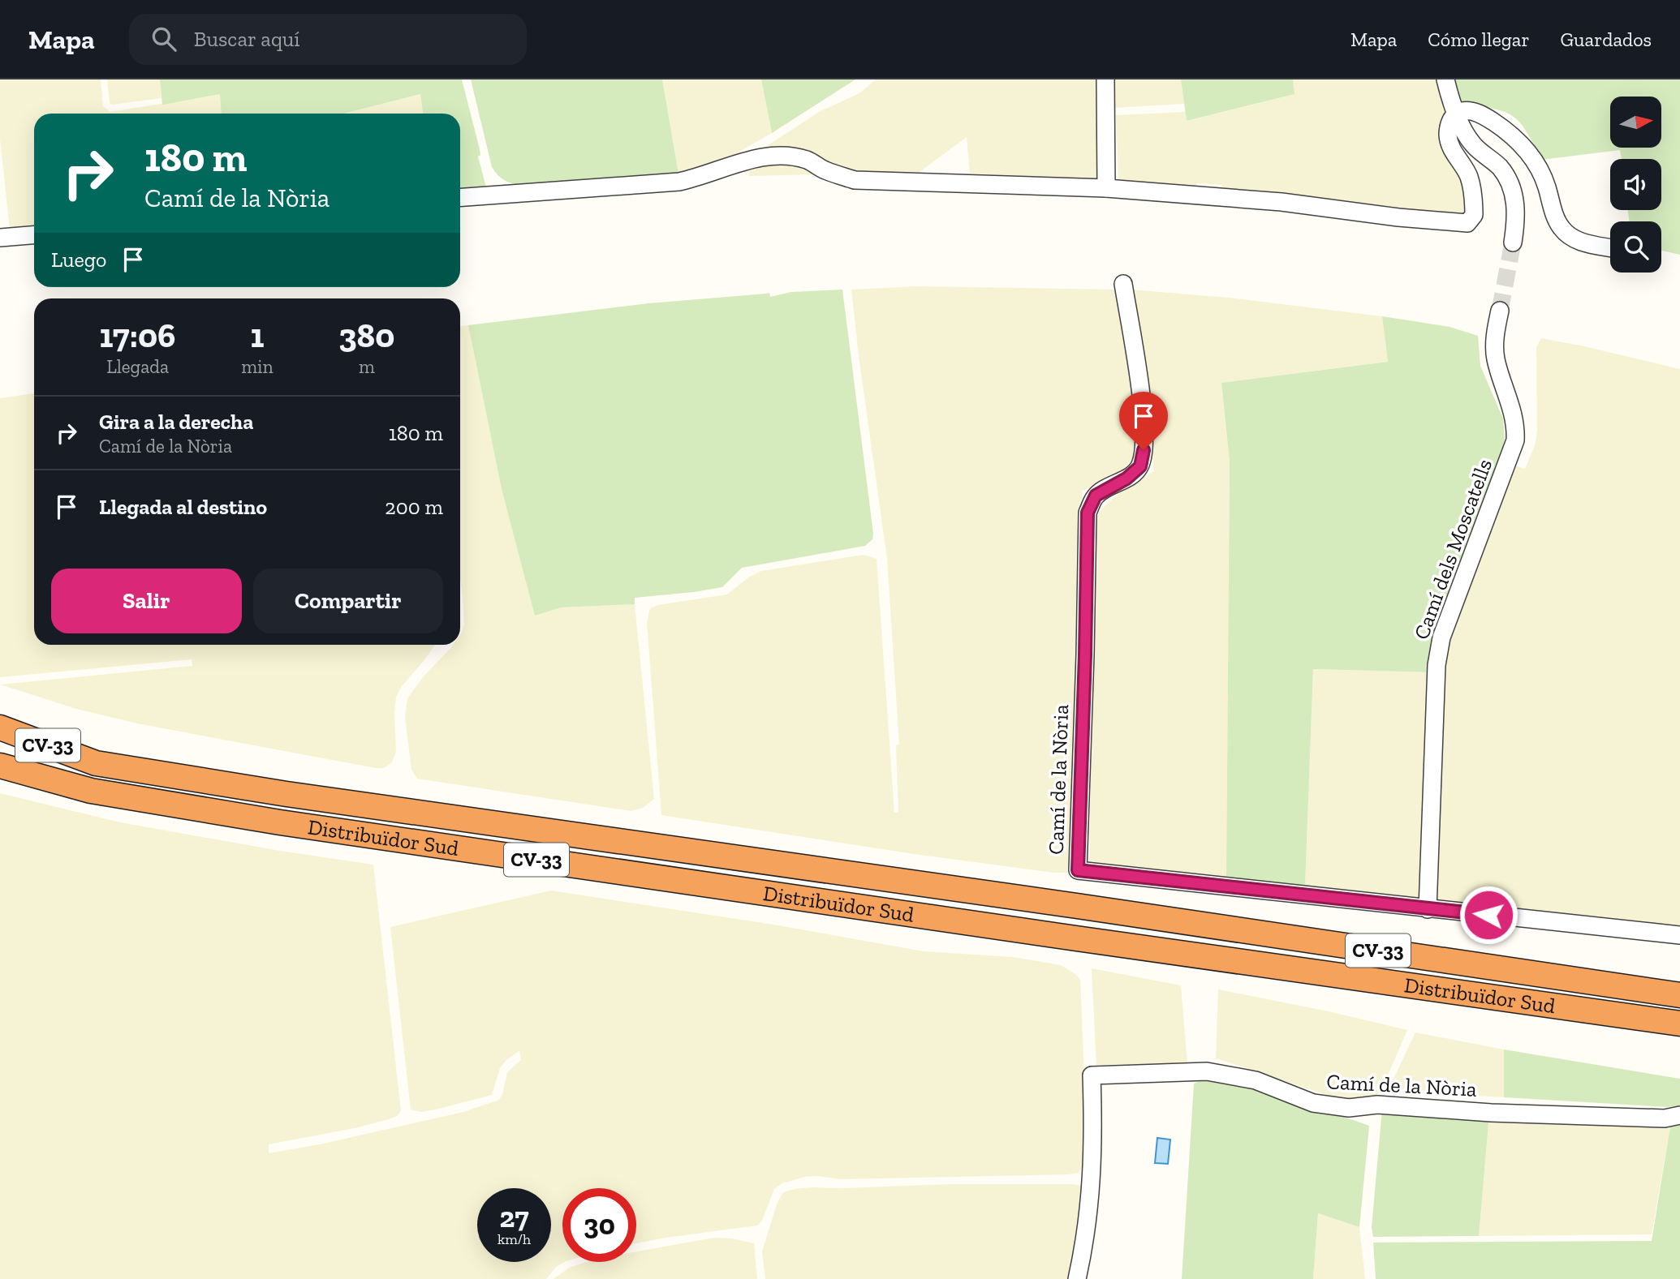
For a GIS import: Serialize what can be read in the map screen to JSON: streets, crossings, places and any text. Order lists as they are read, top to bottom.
{
  "streets": {
    "highway": ["CV-33", "Distribuïdor Sud"],
    "street": ["Camí dels Moscatells", "Camí de la Nòria"]
  },
  "crossings": [
    ["Camí dels Moscatells", "Camí de la Nòria"]
  ],
  "north": "right",
  "page": {
    "header": "Mapa",
    "search": "Buscar aquí",
    "nav": ["Mapa", "Cómo llegar", "Guardados"],
    "turn": ["180 m", "Camí de la Nòria"],
    "then": "Luego",
    "eta": [
      "17:06",
      "Llegada",
      "1",
      "min",
      "380",
      "m"
    ],
    "list": [
      {
        "name": "Gira a la derecha",
        "note": "Camí de la Nòria",
        "value": "180 m"
      },
      {
        "name": "Llegada al destino",
        "value": "200 m"
      }
    ],
    "buttons": ["Salir", "Compartir"],
    "speed": "27 km/h",
    "limit": "30"
  }
}
